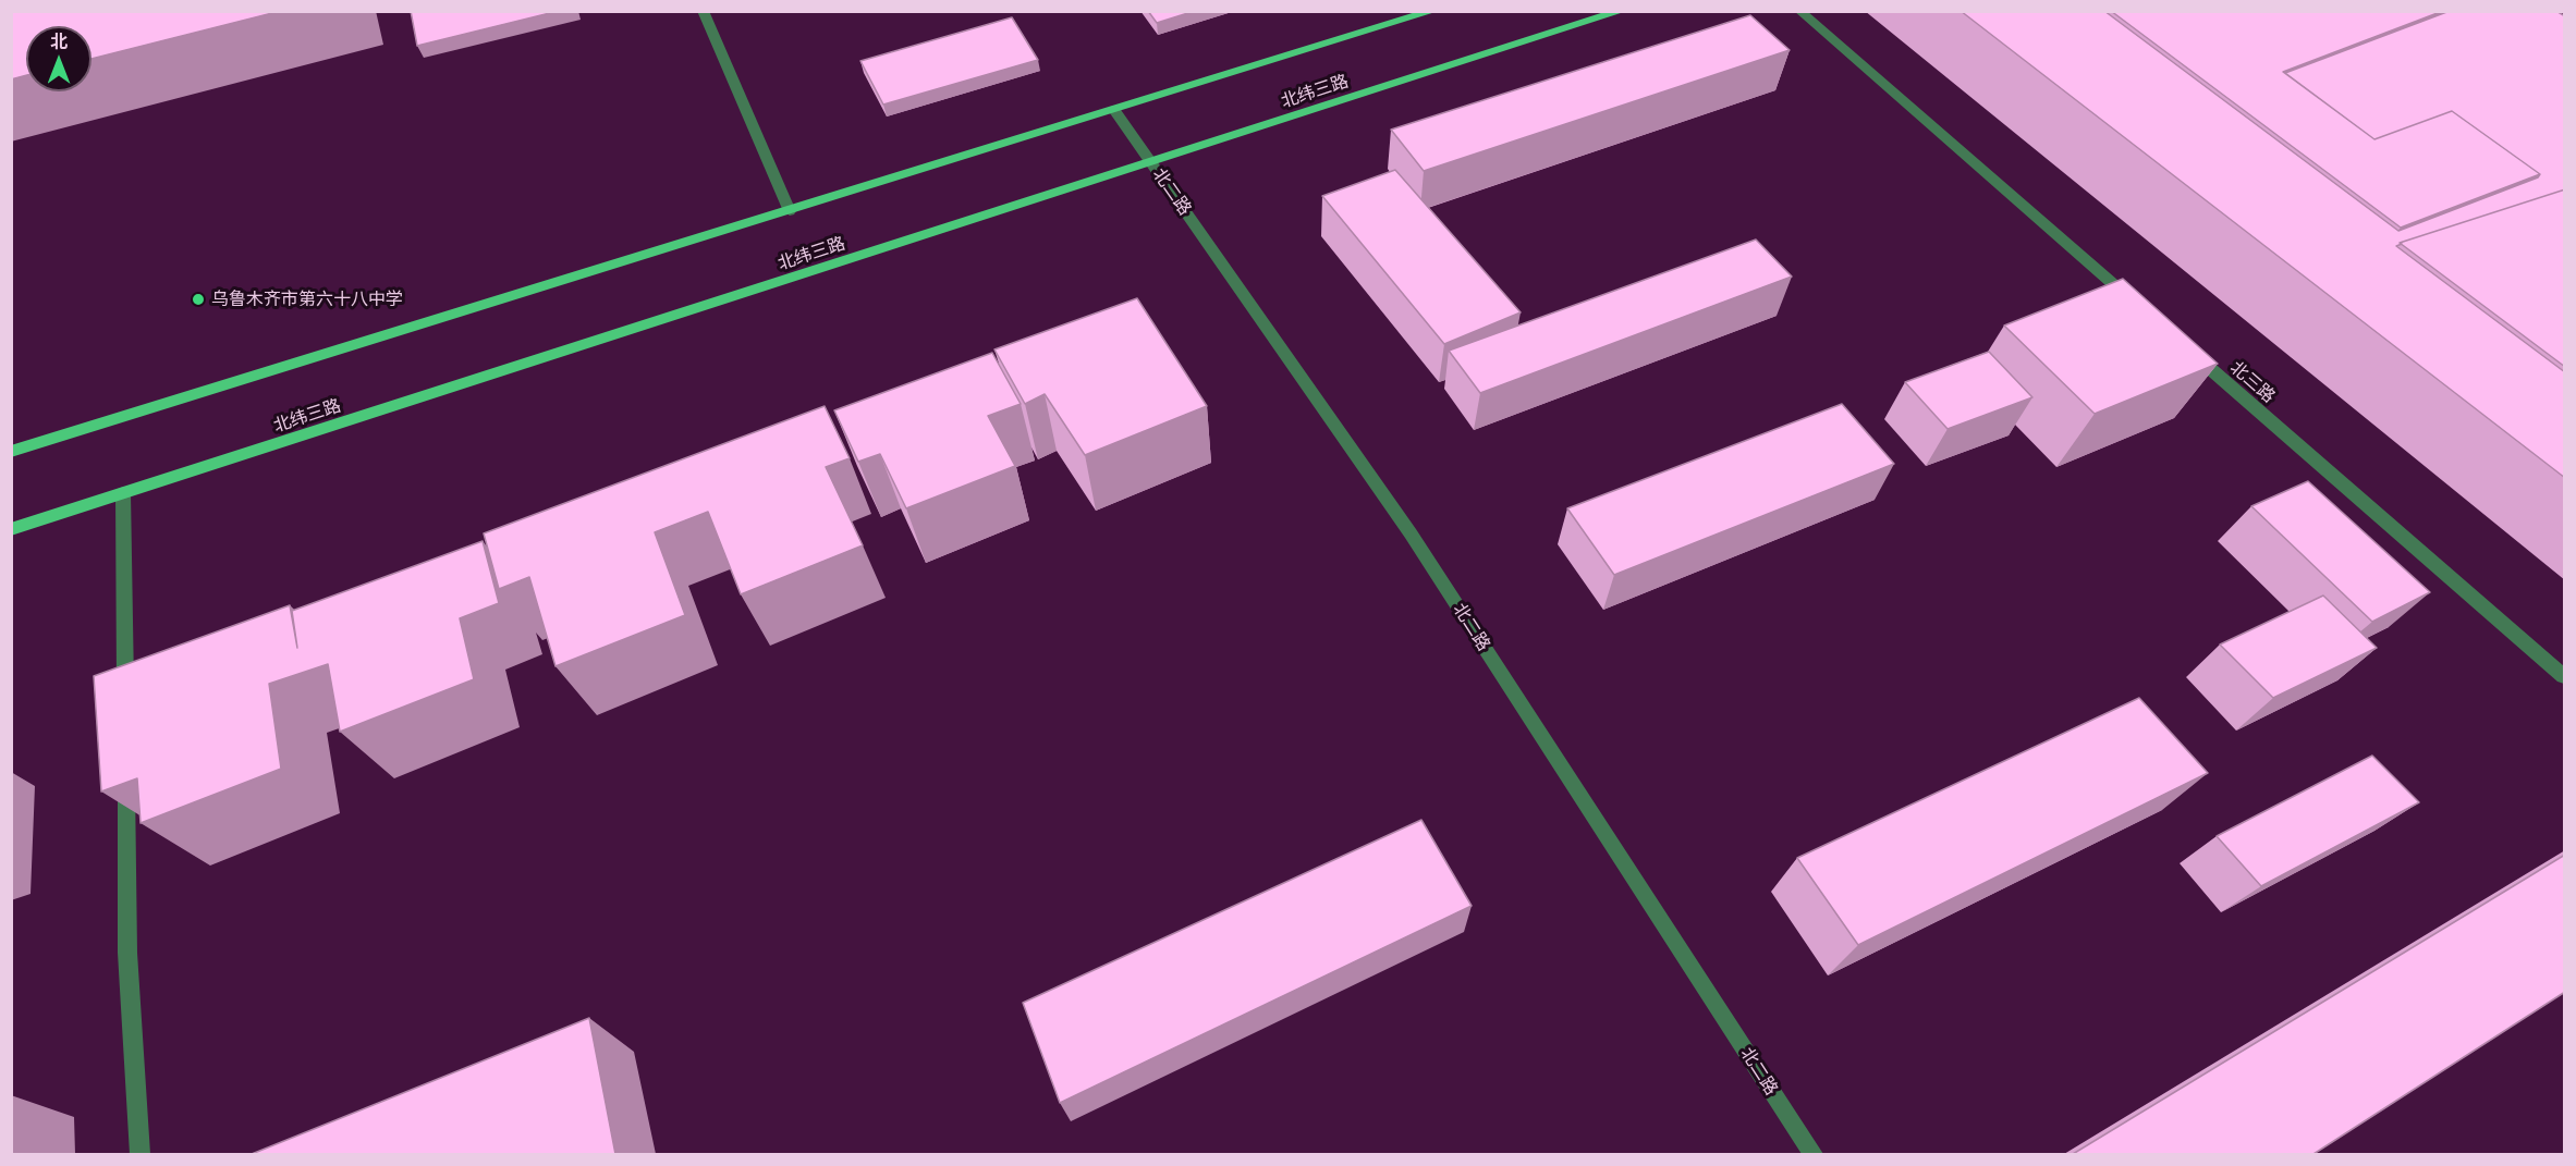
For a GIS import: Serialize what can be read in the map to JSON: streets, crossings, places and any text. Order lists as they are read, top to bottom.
{
  "streets": {
    "main road": ["北纬三路"],
    "street": ["北二路", "北三路"]
  },
  "crossings": [
    ["北纬三路", "北二路"]
  ],
  "places": ["乌鲁木齐市第六十八中学"],
  "north": "top"
}
